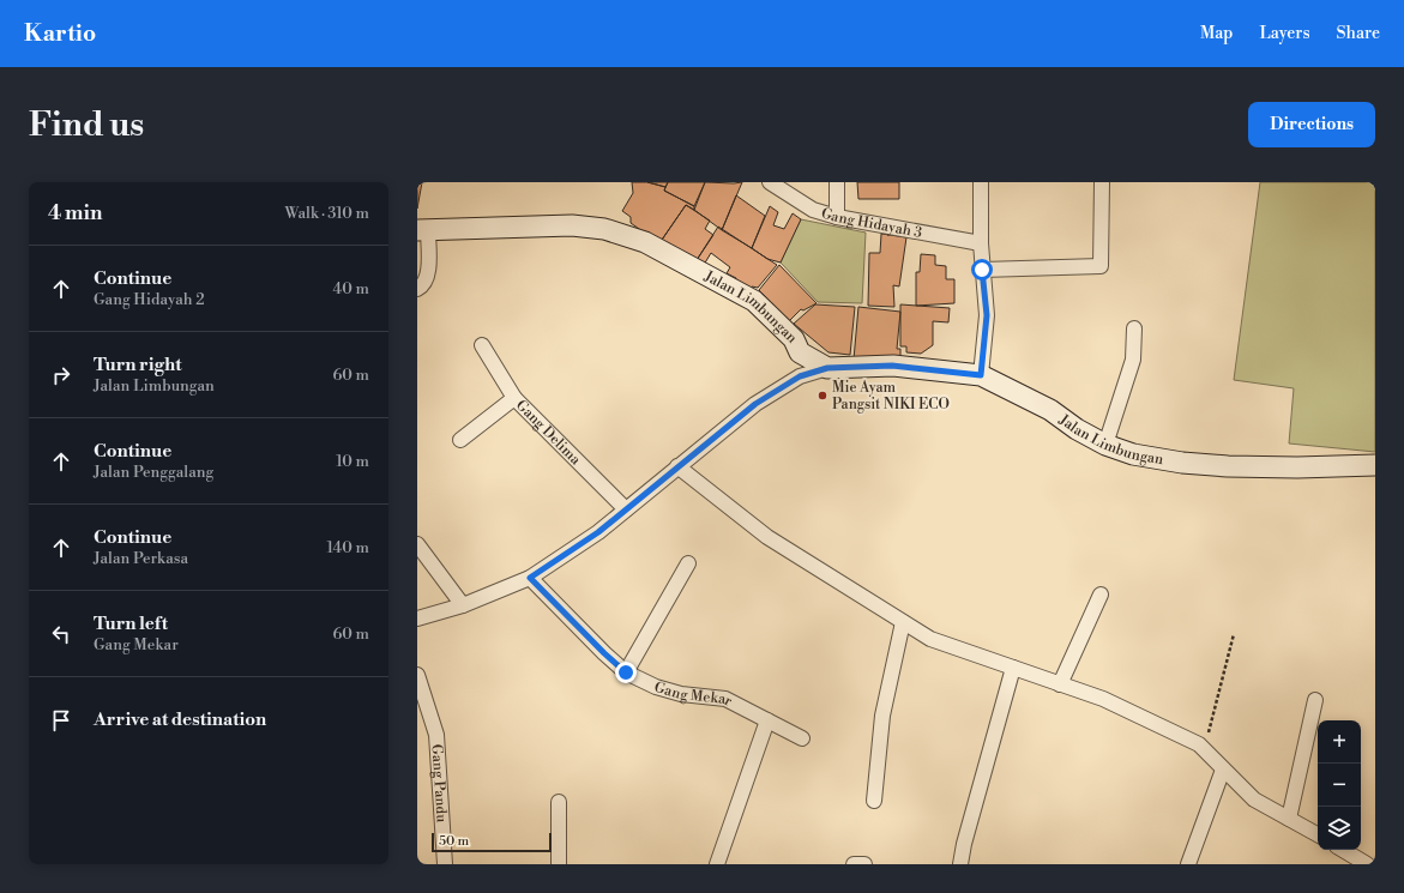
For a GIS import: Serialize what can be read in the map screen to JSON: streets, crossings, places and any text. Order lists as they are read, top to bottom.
{
  "streets": {
    "street": [
      "Gang Hidayah 3",
      "Jalan Limbungan",
      "Gang Delima",
      "Gang Mekar",
      "Gang Pandu"
    ]
  },
  "places": ["Mie Ayam Pangsit NIKI ECO"],
  "scale_bar": "50 m",
  "page": {
    "header": "Kartio",
    "nav": ["Map", "Layers", "Share"],
    "buttons": "Directions",
    "title": "Find us",
    "heading": ["4 min", "Walk · 310 m"],
    "list": [
      ["Continue", "Gang Hidayah 2", "40 m"],
      ["Turn right", "Jalan Limbungan", "60 m"],
      ["Continue", "Jalan Penggalang", "10 m"],
      ["Continue", "Jalan Perkasa", "140 m"],
      ["Turn left", "Gang Mekar", "60 m"],
      "Arrive at destination"
    ],
    "map_buttons": ["+", "−"],
    "scale": "50 m"
  }
}
